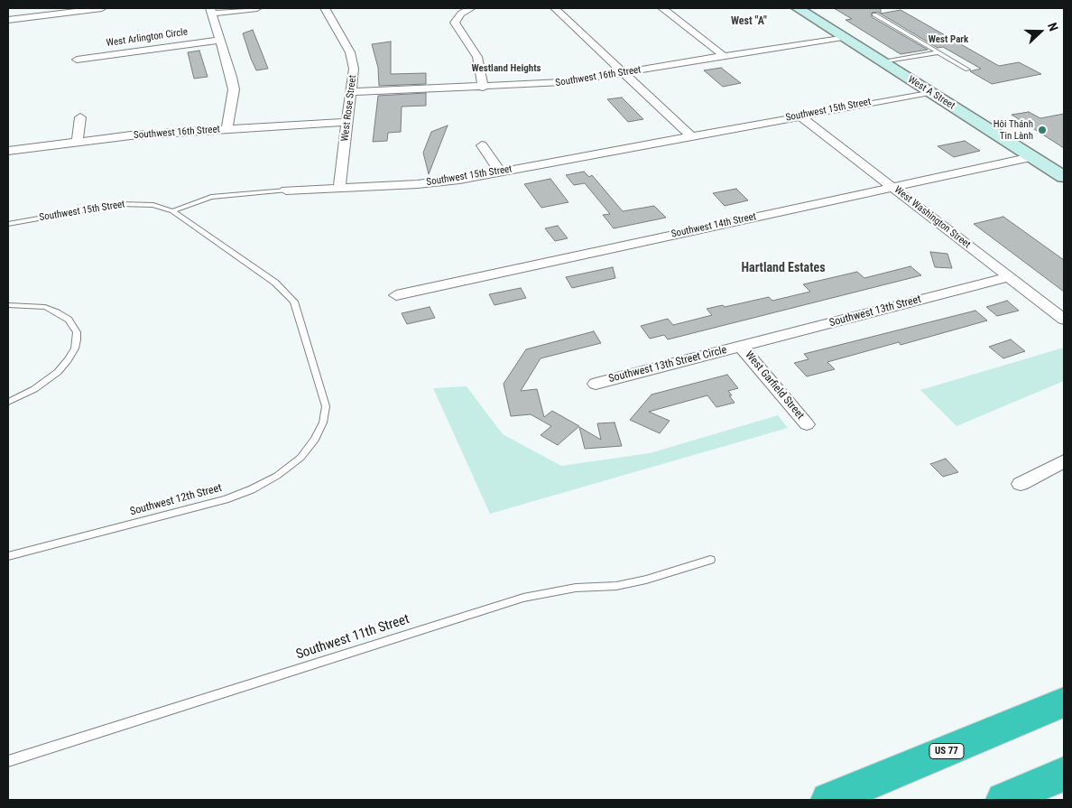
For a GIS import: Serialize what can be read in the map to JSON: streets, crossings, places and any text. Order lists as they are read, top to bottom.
{
  "streets": {
    "highway": ["US 77"],
    "main road": ["West A Street"],
    "street": [
      "West Arlington Circle",
      "Southwest 16th Street",
      "West Rose Street",
      "Southwest 15th Street",
      "West Washington Street",
      "Southwest 14th Street",
      "Southwest 13th Street",
      "Southwest 13th Street Circle",
      "West Garfield Street"
    ],
    "lane": ["Southwest 12th Street", "Southwest 11th Street"]
  },
  "crossings": [
    ["Southwest 16th Street", "West A Street"],
    ["Southwest 16th Street", "West Rose Street"],
    ["West A Street", "Southwest 15th Street"],
    ["West A Street", "Southwest 14th Street"],
    ["West Rose Street", "Southwest 15th Street"],
    ["Southwest 15th Street", "West Washington Street"],
    ["Southwest 15th Street", "Southwest 12th Street"],
    ["West Washington Street", "Southwest 14th Street"],
    ["West Washington Street", "Southwest 13th Street"],
    ["Southwest 13th Street", "Southwest 13th Street Circle"],
    ["Southwest 13th Street", "West Garfield Street"],
    ["Southwest 13th Street Circle", "West Garfield Street"]
  ],
  "districts": [
    "West \"A\"",
    "West Park",
    "Westland Heights",
    "Hartland Estates"
  ],
  "places": ["Hôi Thánh Tin Lành"],
  "north": "right"
}
